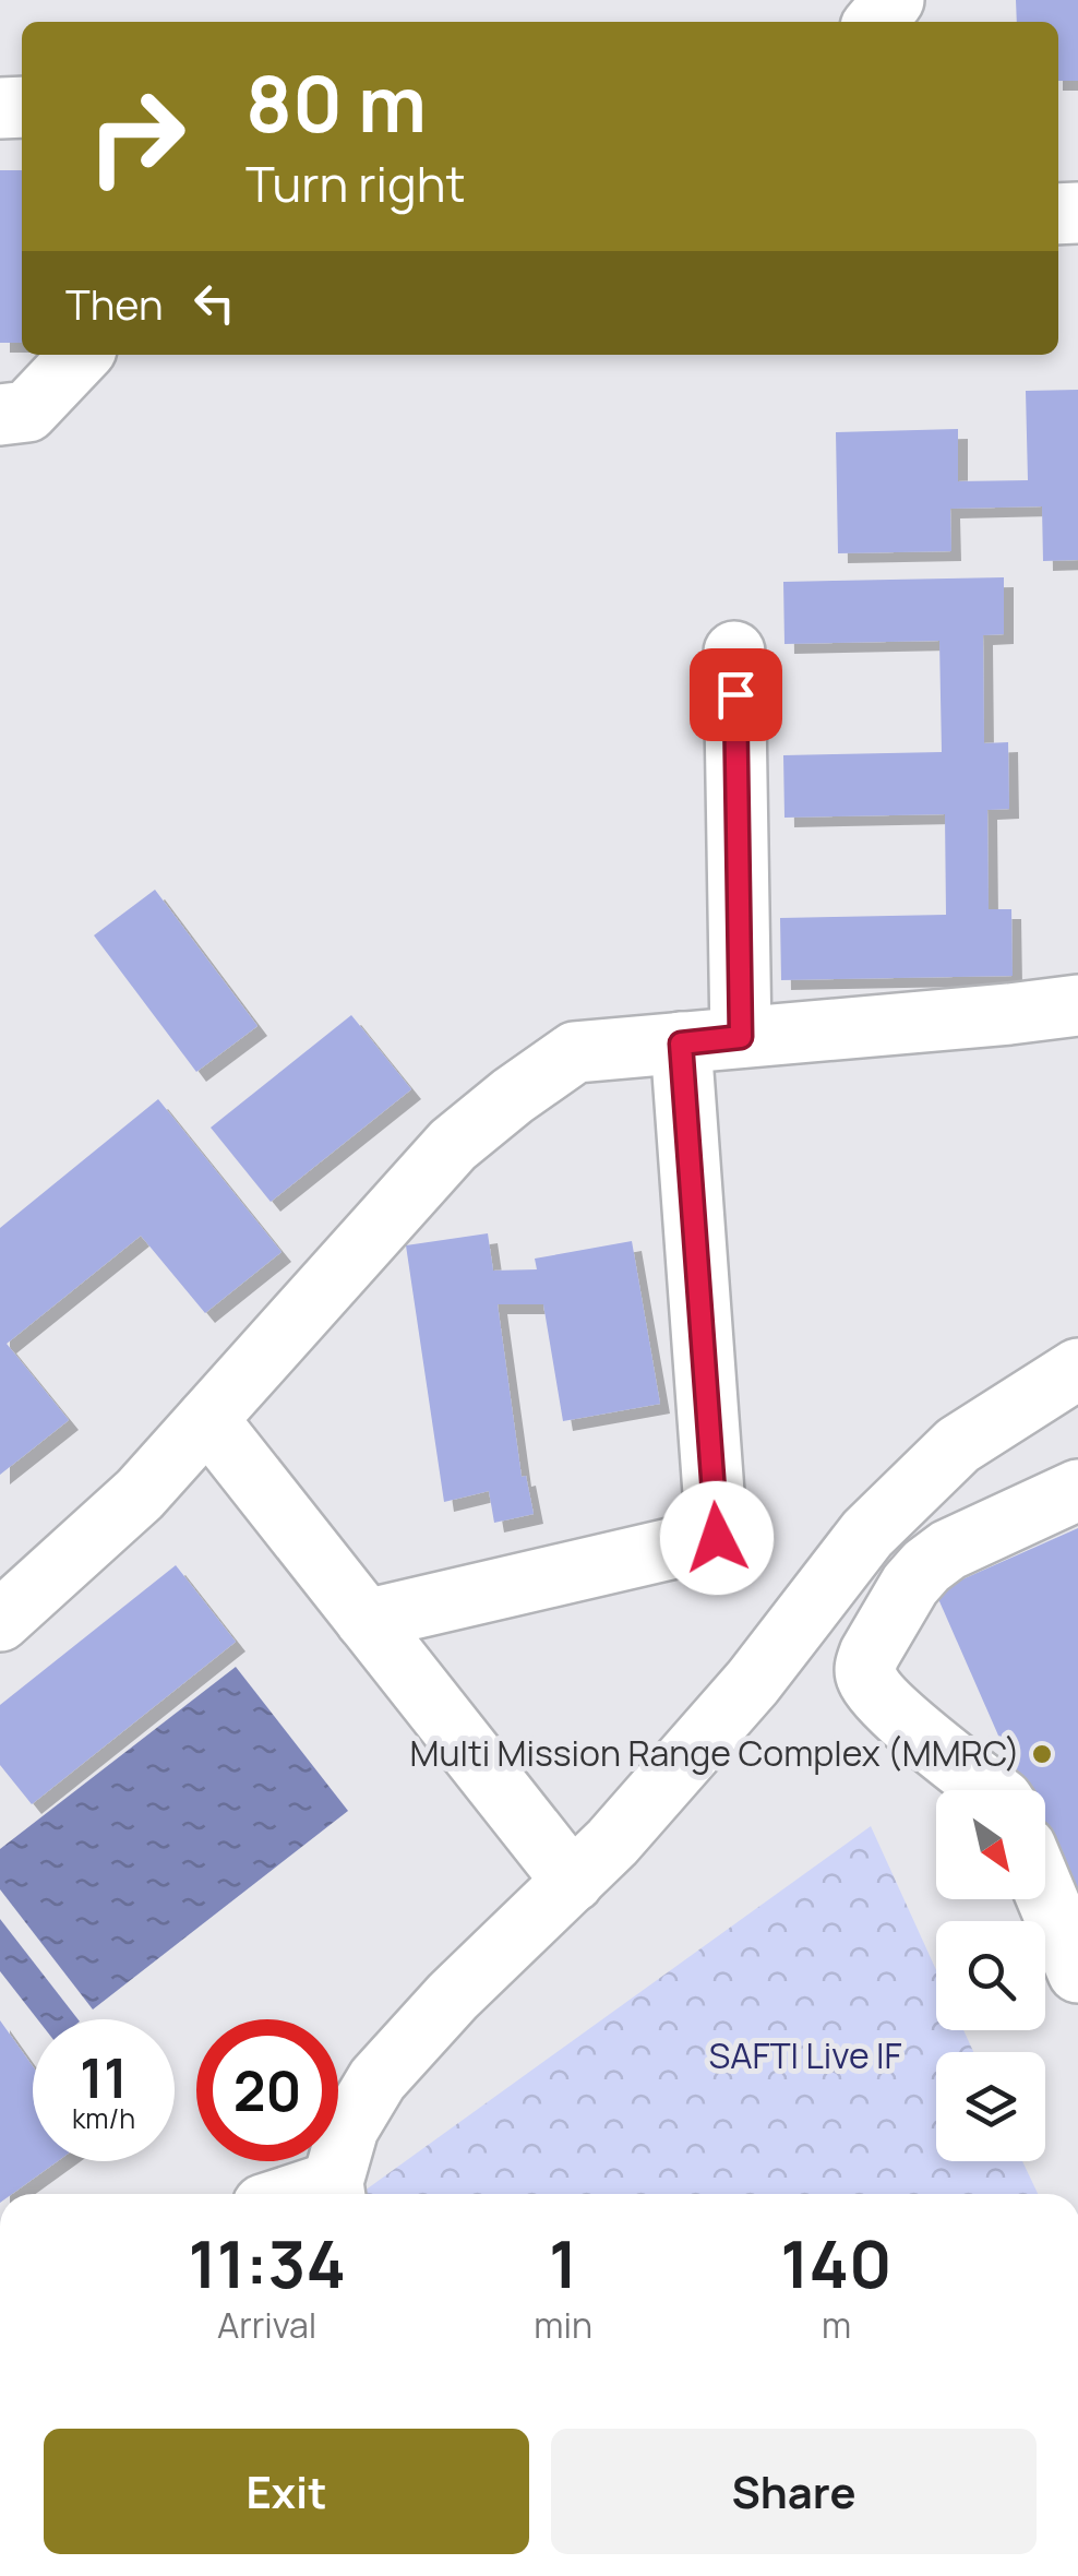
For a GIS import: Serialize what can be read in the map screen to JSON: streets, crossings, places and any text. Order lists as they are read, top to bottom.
{
  "parks": ["SAFTI Live IF"],
  "places": ["Multi Mission Range Complex (MMRC)"],
  "north": "bottom right",
  "page": {
    "turn": ["80 m", "Turn right"],
    "then": "Then",
    "speed": "11 km/h",
    "limit": "20",
    "eta": [
      "11:34",
      "Arrival",
      "1",
      "min",
      "140",
      "m"
    ],
    "buttons": ["Exit", "Share"]
  }
}
